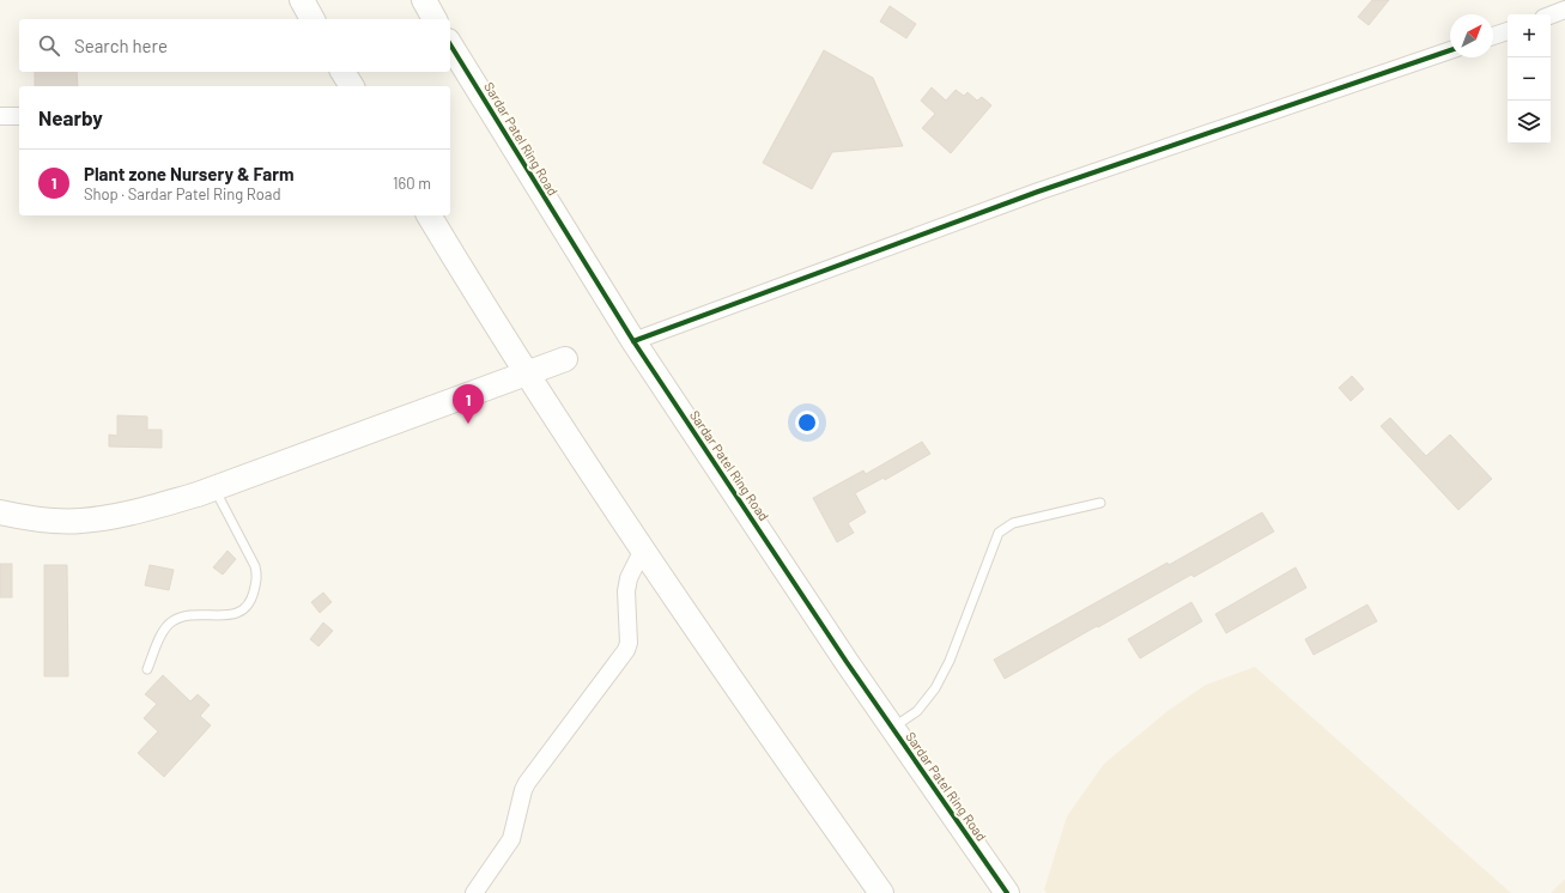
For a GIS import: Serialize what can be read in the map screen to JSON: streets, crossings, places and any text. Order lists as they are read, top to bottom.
{
  "streets": {
    "street": ["Sardar Patel Ring Road"]
  },
  "north": "top right",
  "page": {
    "map_buttons": ["+", "−"],
    "search": "Search here",
    "heading": "Nearby",
    "list": [
      {
        "mark": "1",
        "name": "Plant zone Nursery & Farm",
        "note": "Shop · Sardar Patel Ring Road",
        "value": "160 m"
      }
    ],
    "pins": "1"
  }
}
